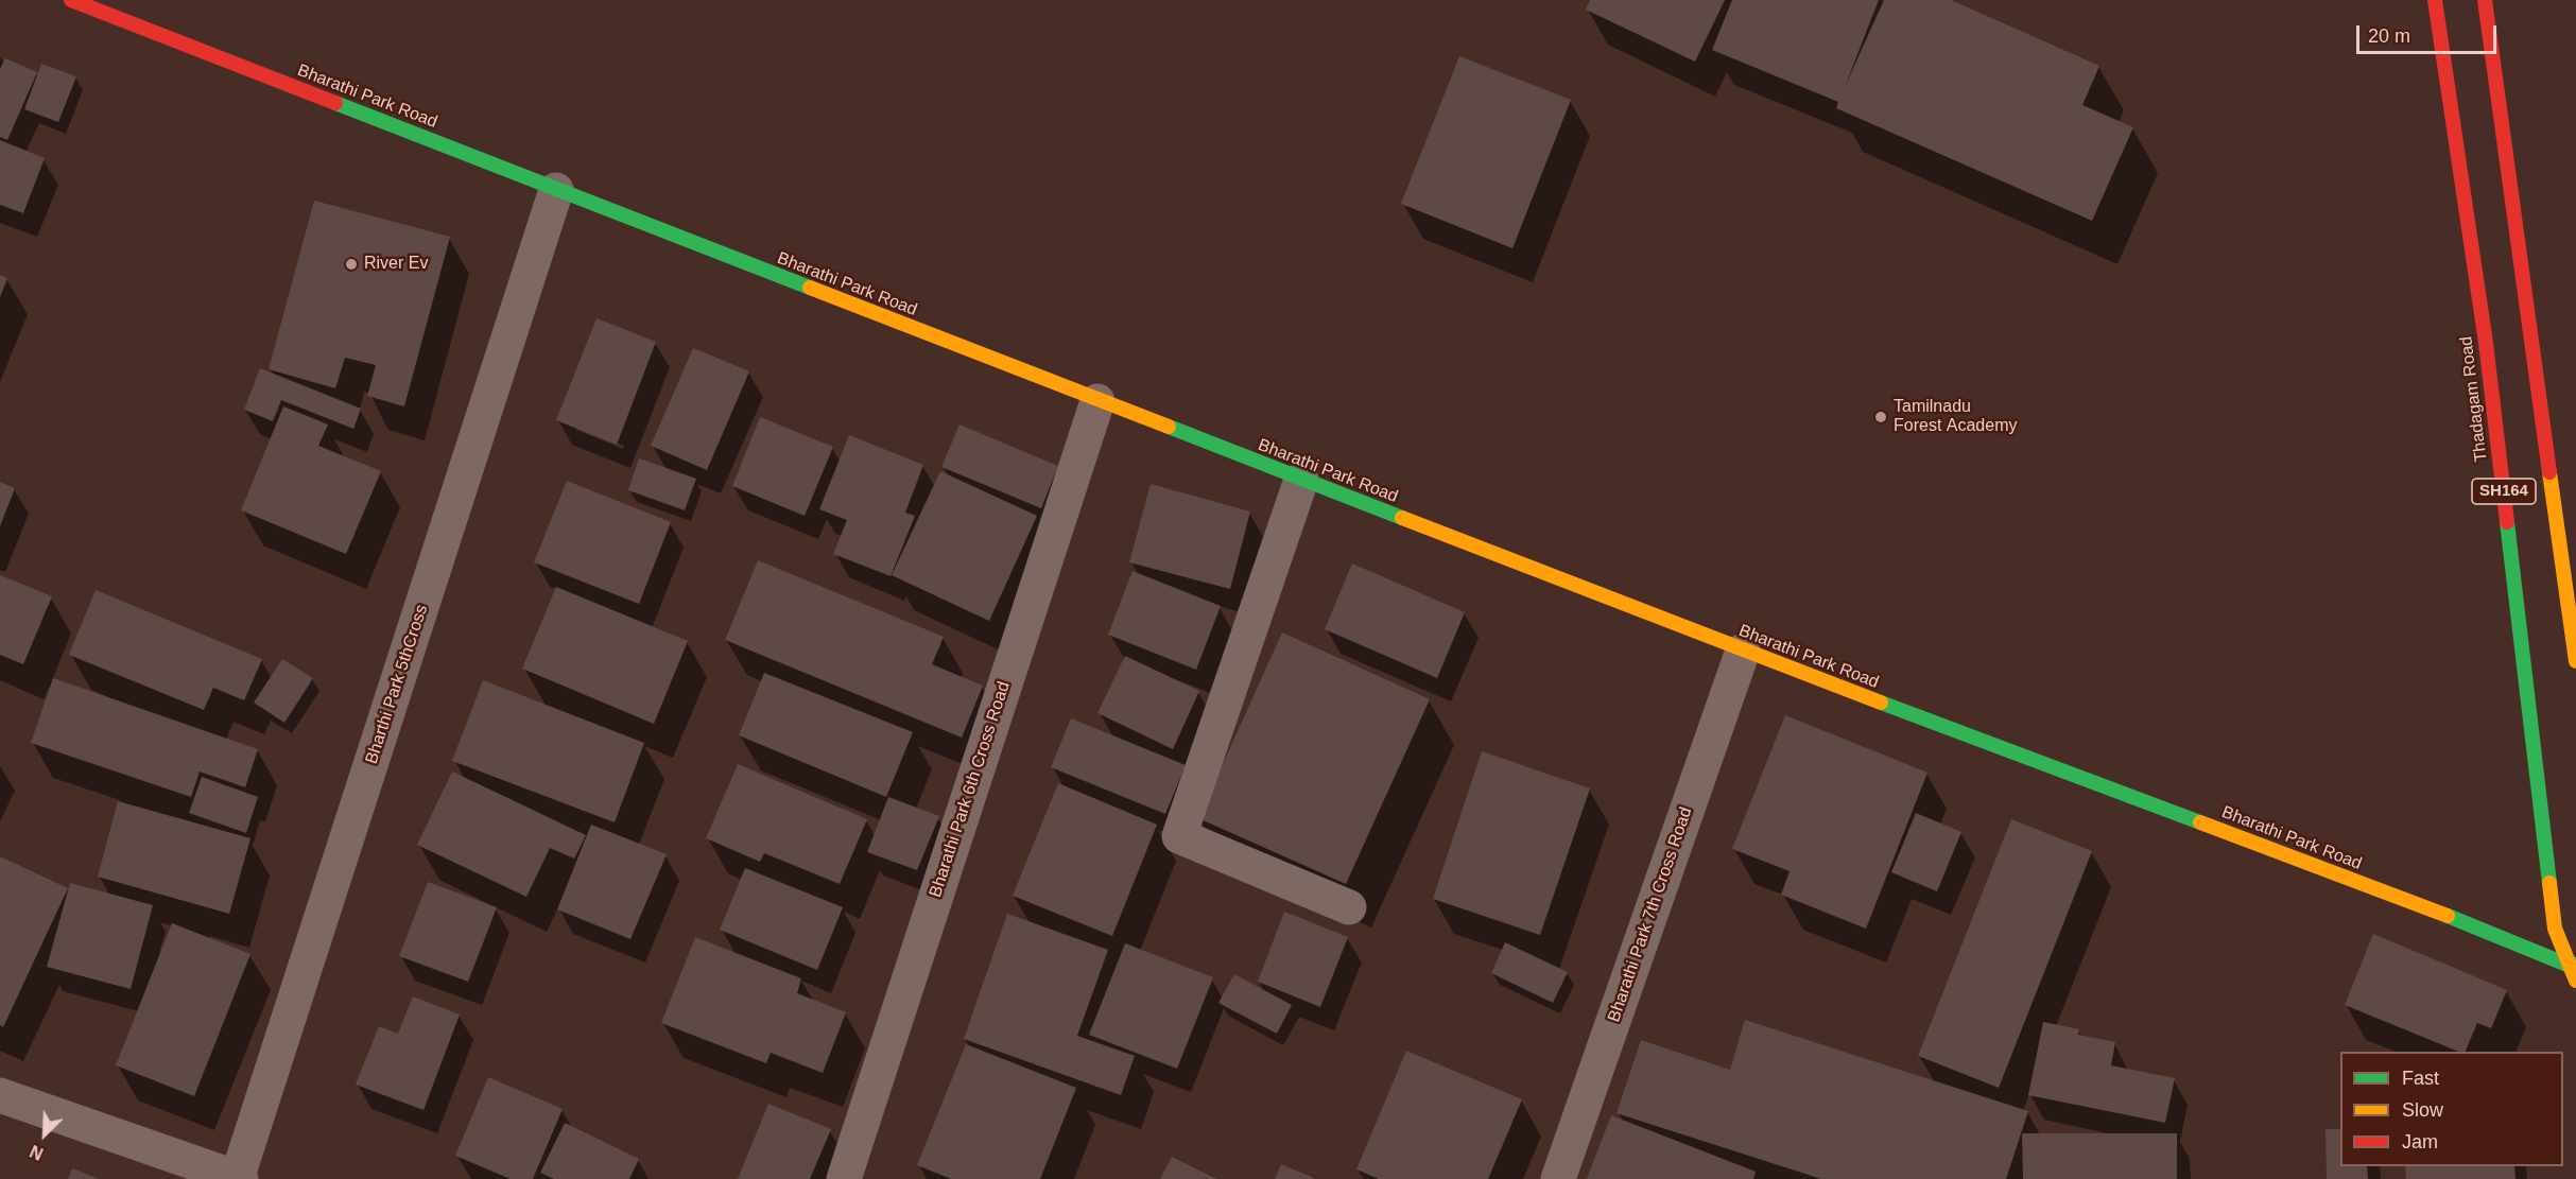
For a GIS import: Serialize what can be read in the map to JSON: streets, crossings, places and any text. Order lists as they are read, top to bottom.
{
  "streets": {
    "main road": ["Bharathi Park Road", "Thadagam Road", "SH164"],
    "street": ["Bharthi Park 5thCross", "Bharathi Park 6th Cross Road", "Bharathi Park 7th Cross Road"]
  },
  "crossings": [
    ["Bharathi Park Road", "Thadagam Road"],
    ["Bharathi Park Road", "Bharthi Park 5thCross"],
    ["Bharathi Park Road", "Bharathi Park 6th Cross Road"],
    ["Bharathi Park Road", "Bharathi Park 7th Cross Road"]
  ],
  "places": ["River Ev", "Tamilnadu Forest Academy"],
  "legend": ["Fast", "Slow", "Jam"],
  "scale_bar": "20 m",
  "north": "bottom left"
}
